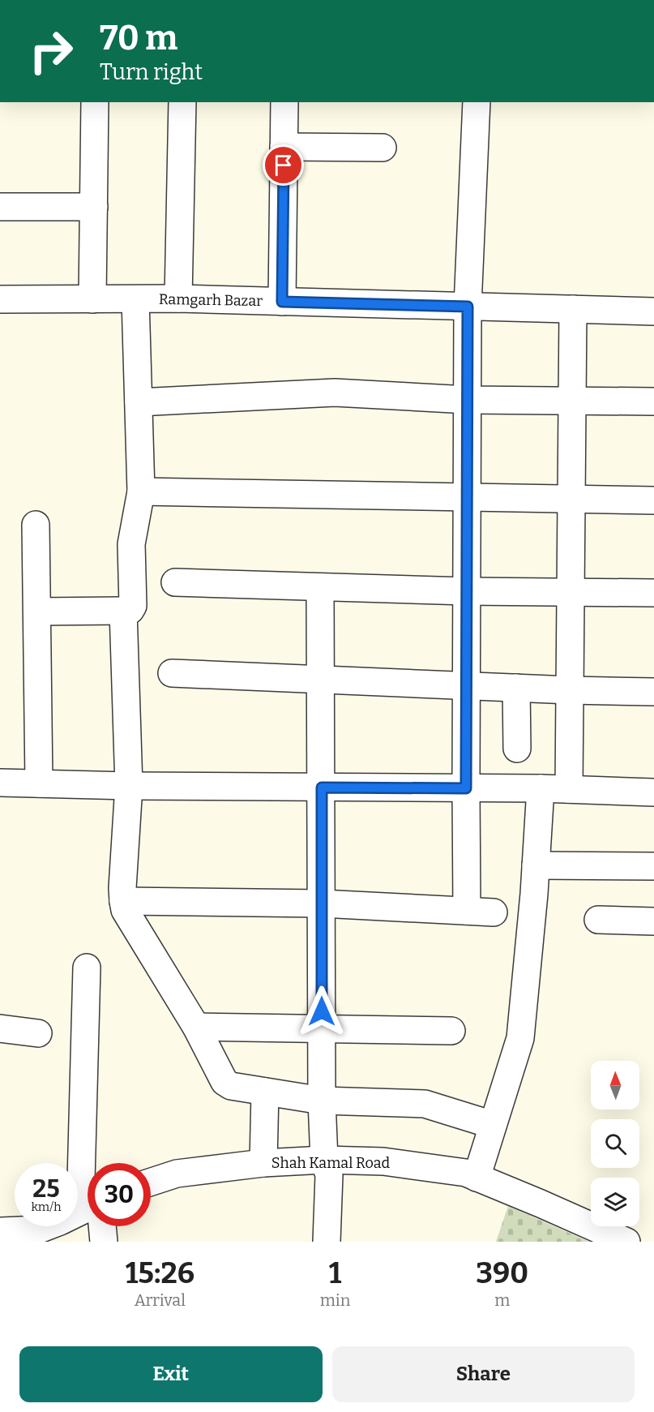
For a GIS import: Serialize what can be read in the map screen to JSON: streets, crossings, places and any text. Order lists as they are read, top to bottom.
{
  "streets": {
    "street": ["Ramgarh Bazar", "Shah Kamal Road"]
  },
  "north": "top",
  "page": {
    "turn": ["70 m", "Turn right"],
    "speed": "25 km/h",
    "limit": "30",
    "eta": [
      "15:26",
      "Arrival",
      "1",
      "min",
      "390",
      "m"
    ],
    "buttons": ["Exit", "Share"]
  }
}
